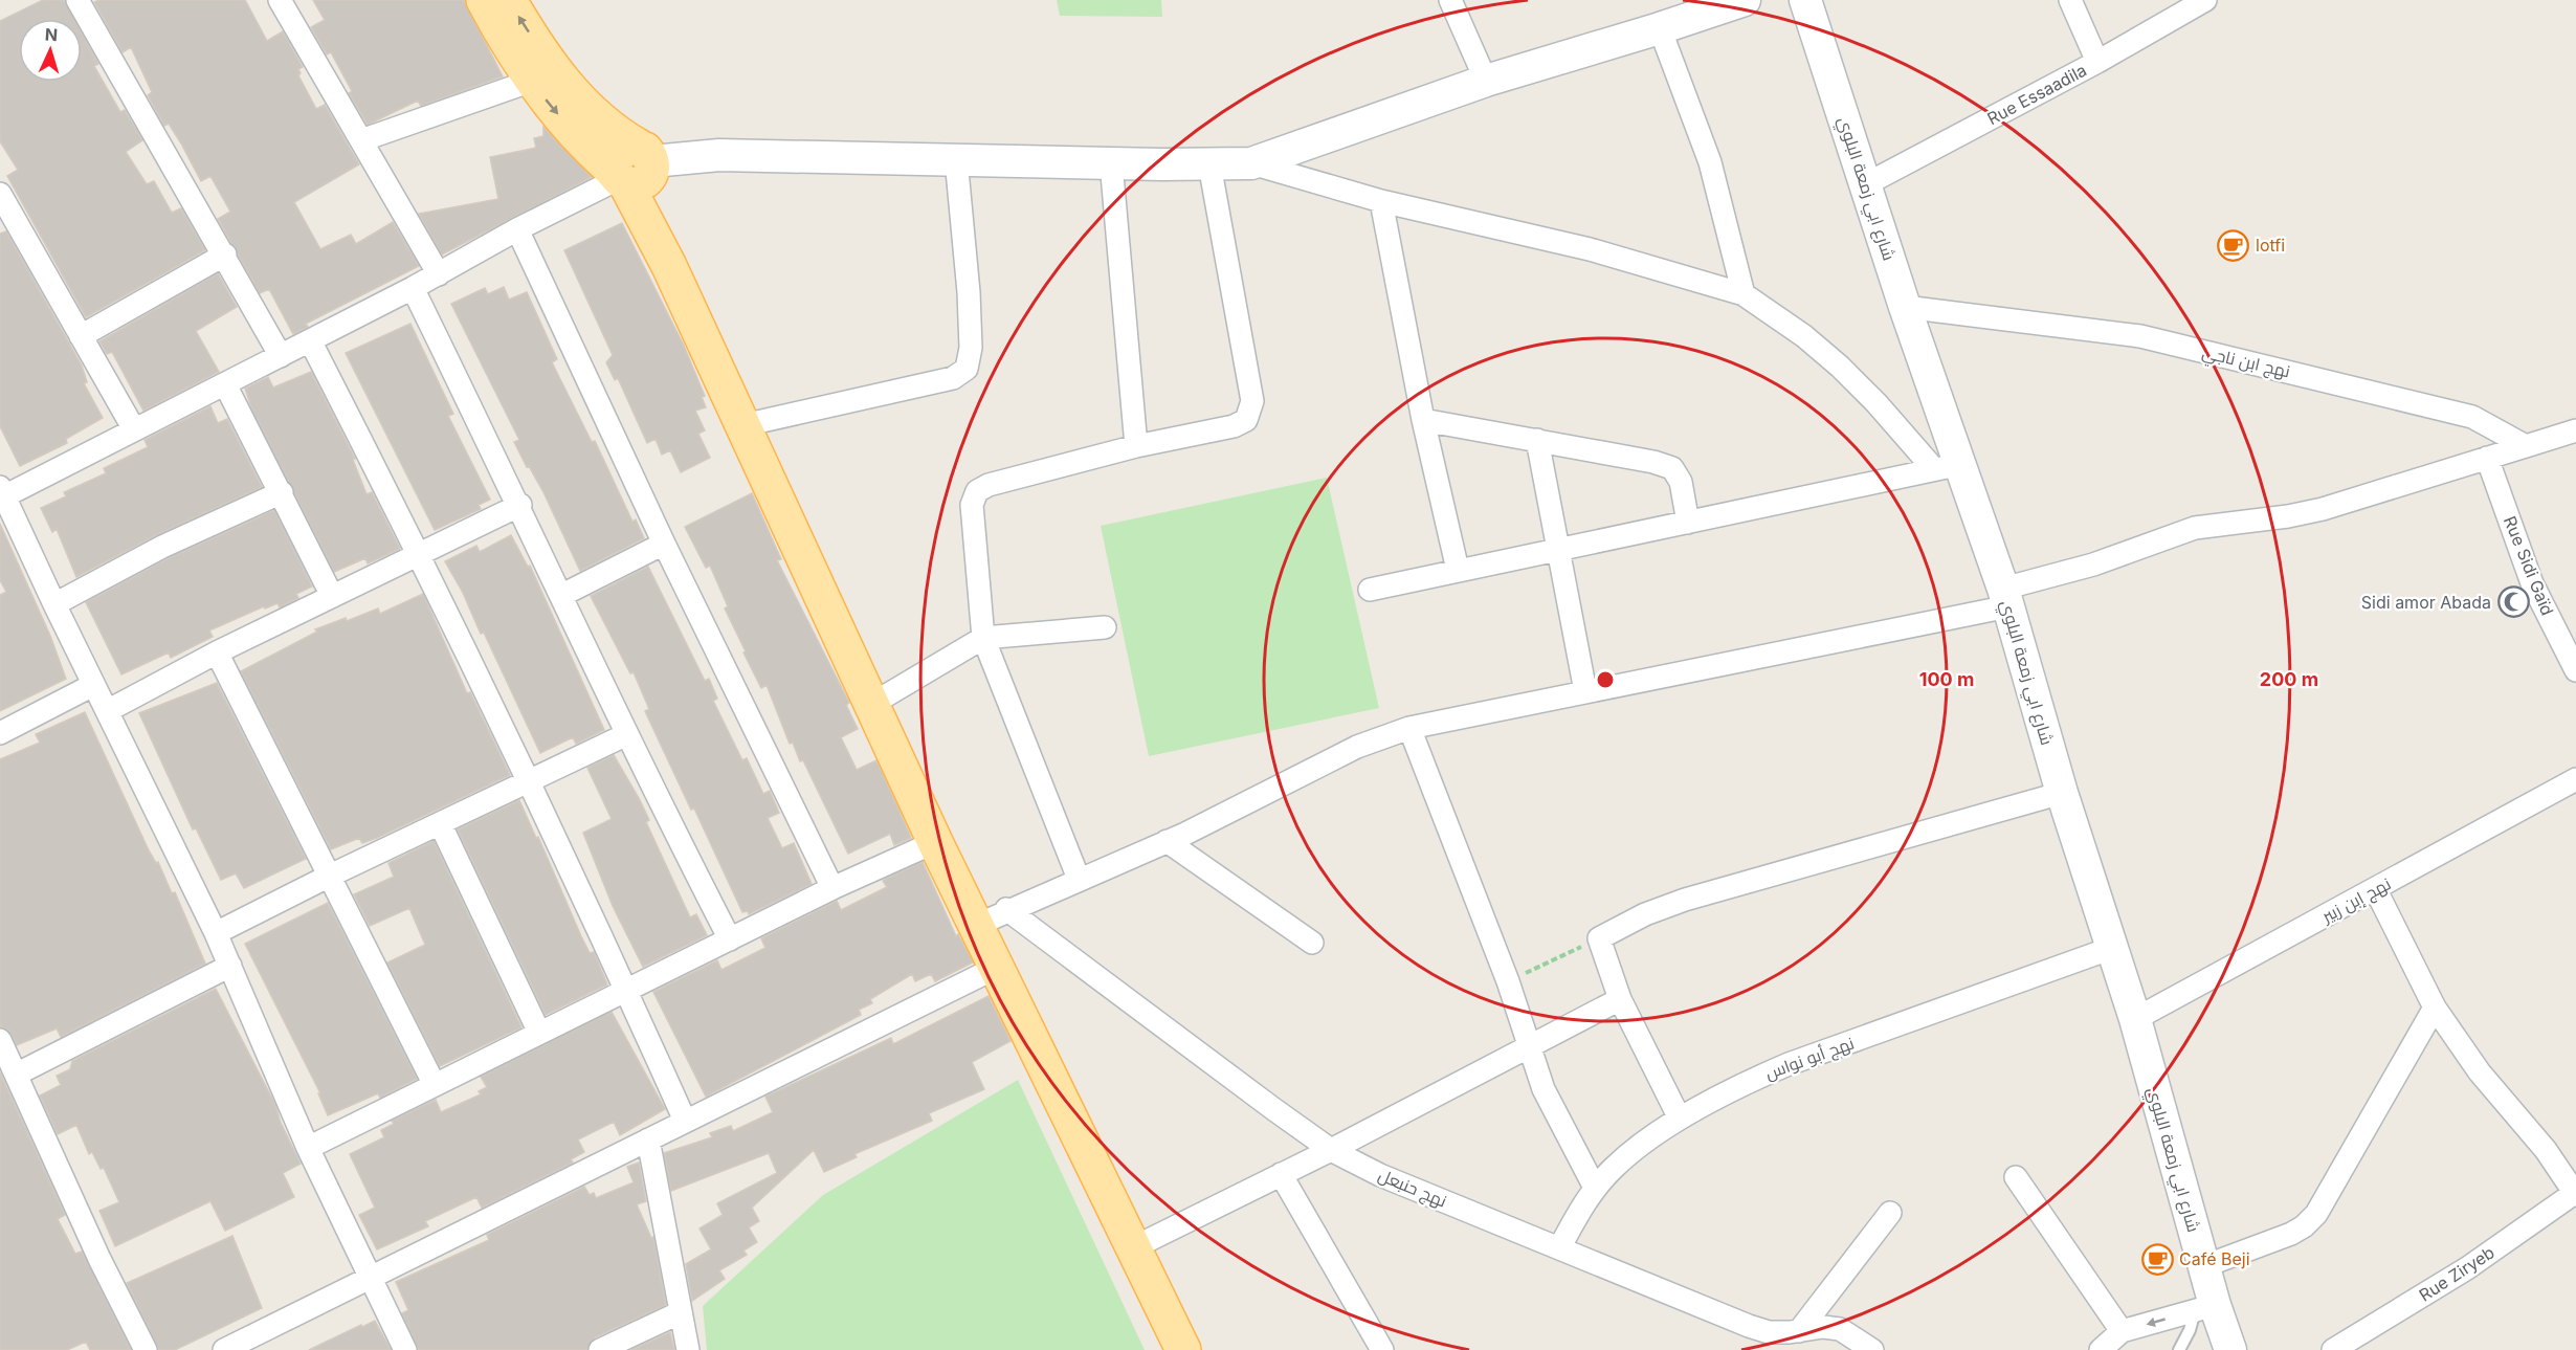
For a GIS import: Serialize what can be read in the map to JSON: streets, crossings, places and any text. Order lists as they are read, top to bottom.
{
  "streets": {
    "main road": ["شارع ابي زمعة البلوي"],
    "street": [
      "Rue Essaadila",
      "نهج ابن ناجي",
      "Rue Sidi Gaïd",
      "نهج إبن زبير",
      "نهج أبو نواس",
      "نهج حنبعل",
      "Rue Ziryeb"
    ]
  },
  "crossings": [
    ["Rue Essaadila", "شارع ابي زمعة البلوي"],
    ["شارع ابي زمعة البلوي", "نهج ابن ناجي"],
    ["شارع ابي زمعة البلوي", "نهج إبن زبير"],
    ["شارع ابي زمعة البلوي", "نهج أبو نواس"],
    ["نهج أبو نواس", "نهج حنبعل"]
  ],
  "places": {
    "cafe": ["lotfi", "Café Beji"],
    "mosque": ["Sidi amor Abada"]
  },
  "north": "top",
  "rings": ["100 m", "200 m"]
}
